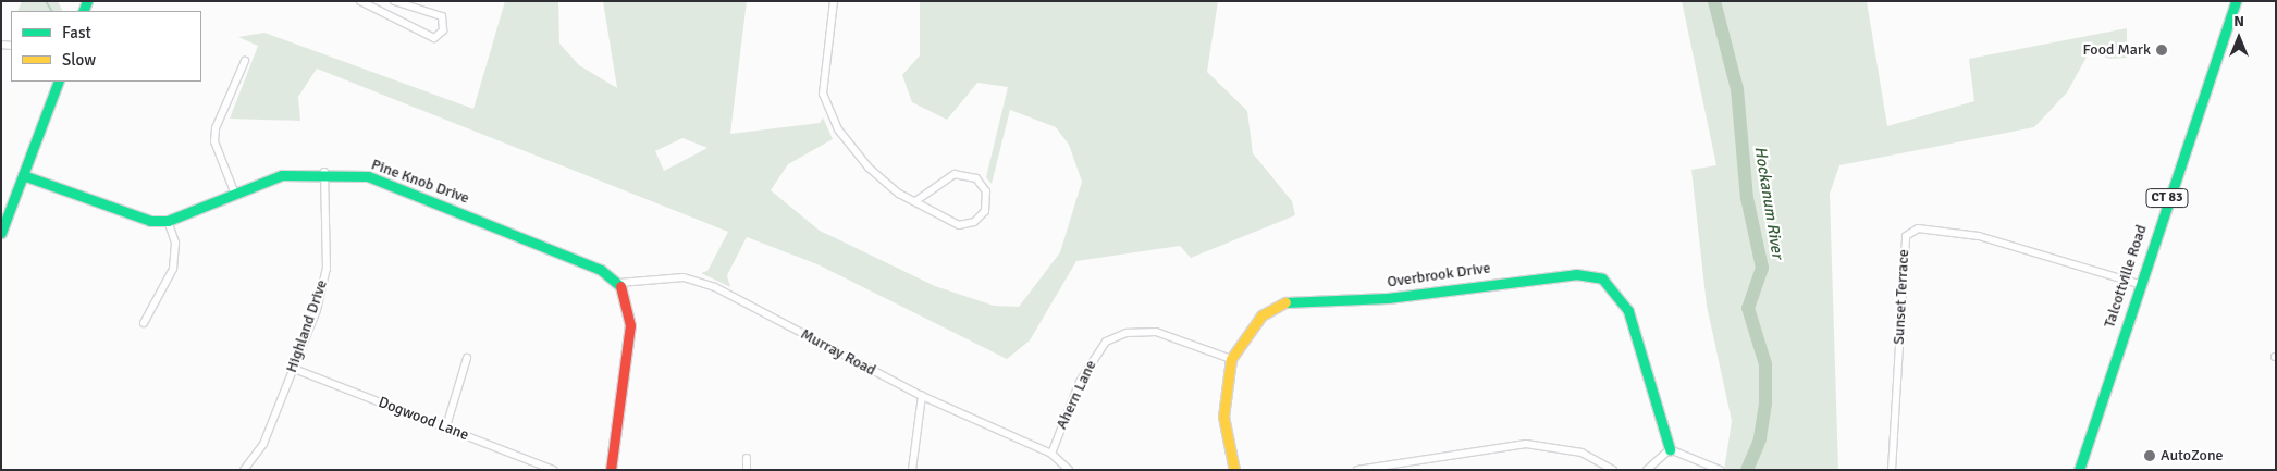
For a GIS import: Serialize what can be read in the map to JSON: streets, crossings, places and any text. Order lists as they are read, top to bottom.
{
  "streets": {
    "street": [
      "Pine Knob Drive",
      "CT 83",
      "Overbrook Drive",
      "Talcottville Road",
      "Sunset Terrace",
      "Highland Drive",
      "Murray Road",
      "Ahern Lane",
      "Dogwood Lane"
    ]
  },
  "crossings": [
    ["Pine Knob Drive", "Highland Drive"],
    ["Pine Knob Drive", "Murray Road"],
    ["Overbrook Drive", "Ahern Lane"],
    ["Talcottville Road", "Sunset Terrace"],
    ["Highland Drive", "Dogwood Lane"],
    ["Murray Road", "Ahern Lane"]
  ],
  "water": ["Hockanum River"],
  "places": ["Food Mark", "AutoZone"],
  "legend": ["Fast", "Slow"],
  "north": "top"
}
